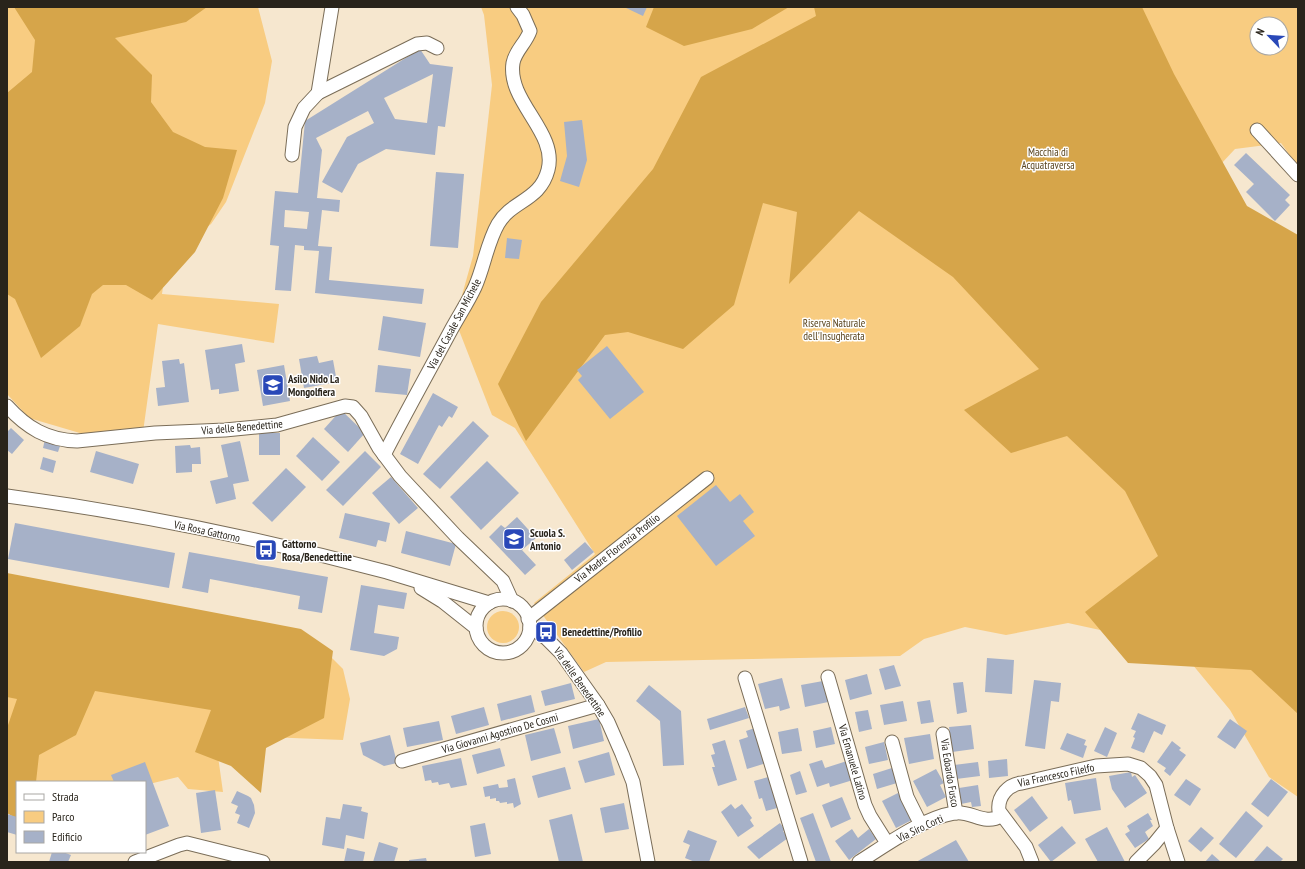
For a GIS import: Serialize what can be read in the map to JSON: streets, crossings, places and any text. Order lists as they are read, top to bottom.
{
  "streets": {
    "street": [
      "Via del Casale San Michele",
      "Via delle Benedettine",
      "Via Rosa Gattorno",
      "Via Madre Florenzia Profilio",
      "Via Giovanni Agostino De Cosmi",
      "Via Emanuele Latino",
      "Via Edoardo Fusco",
      "Via Francesco Filelfo",
      "Via Siro Corti"
    ]
  },
  "crossings": [
    ["Via del Casale San Michele", "Via delle Benedettine"],
    ["Via delle Benedettine", "Via Rosa Gattorno"],
    ["Via delle Benedettine", "Via Madre Florenzia Profilio"],
    ["Via delle Benedettine", "Via Giovanni Agostino De Cosmi"],
    ["Via Rosa Gattorno", "Via Madre Florenzia Profilio"],
    ["Via Emanuele Latino", "Via Siro Corti"],
    ["Via Edoardo Fusco", "Via Siro Corti"],
    ["Via Francesco Filelfo", "Via Siro Corti"]
  ],
  "parks": ["Macchia di Acquatraversa", "Riserva Naturale dell'Insugherata"],
  "places": {
    "school or university": ["Asilo Nido La Mongolfiera", "Scuola S. Antonio"],
    "bus stop": ["Gattorno Rosa/Benedettine", "Benedettine/Profilio"]
  },
  "legend": ["Strada", "Parco", "Edificio"],
  "north": "top left"
}
